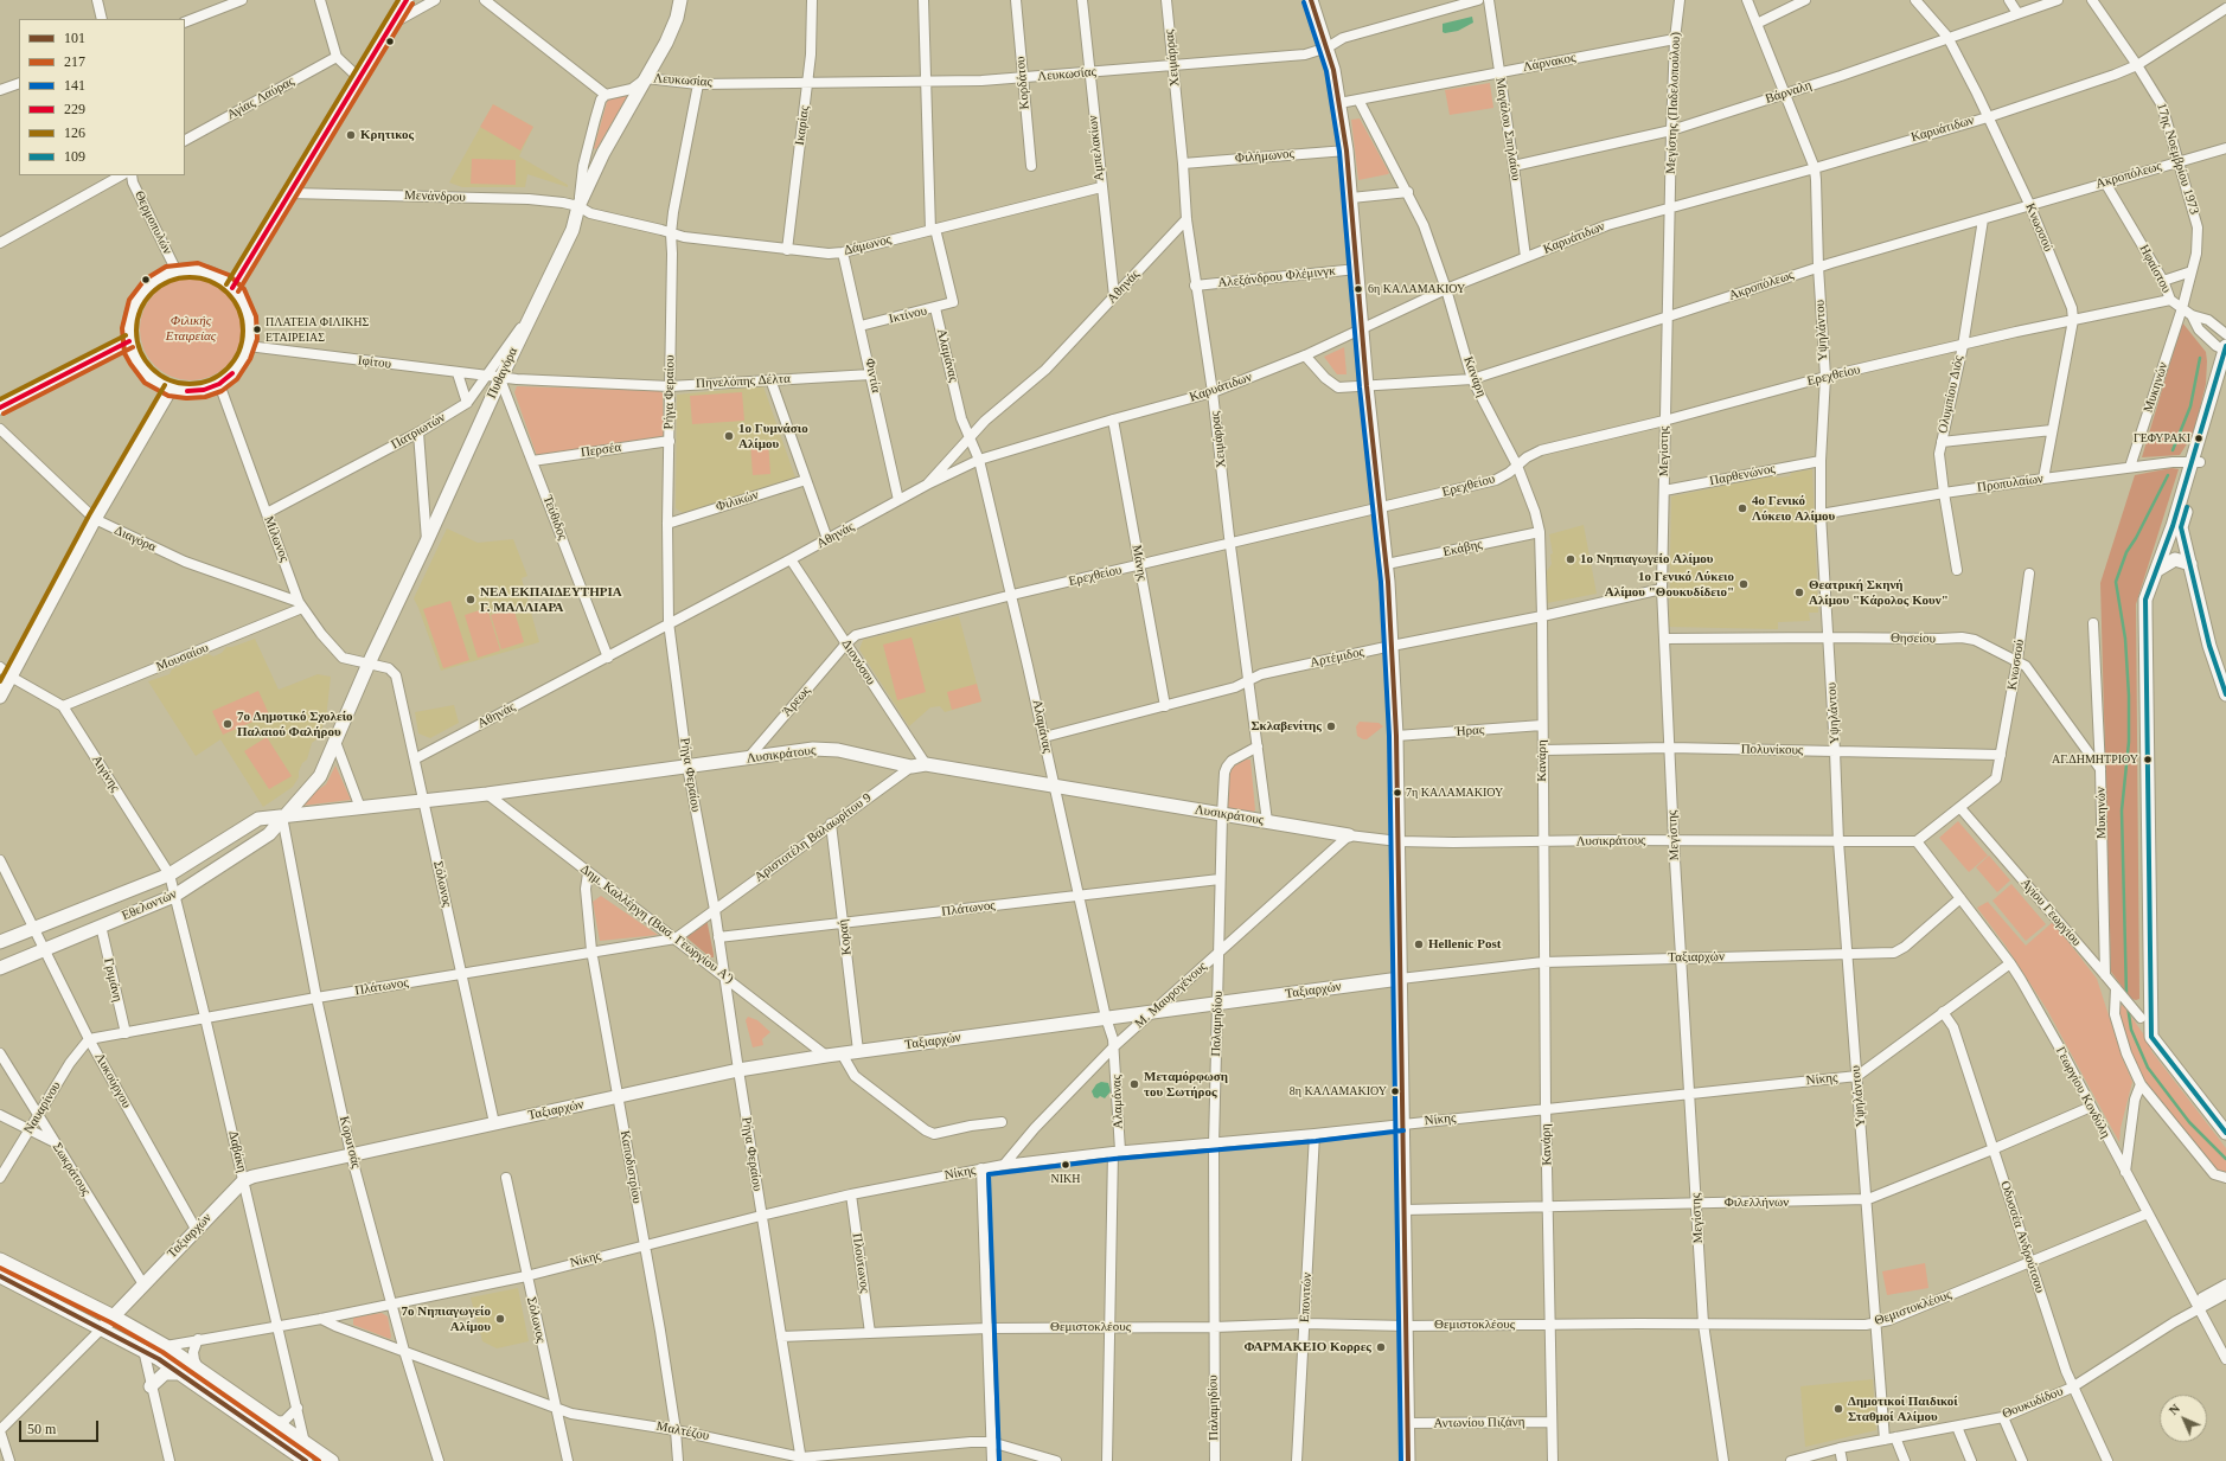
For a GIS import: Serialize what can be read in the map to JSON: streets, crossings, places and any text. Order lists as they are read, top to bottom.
{
  "streets": {
    "street": [
      "Χειμάρρας",
      "Λάρνακος",
      "Λευκωσίας",
      "Κορδάτου",
      "Βάρναλη",
      "Αγίας Λαύρας",
      "Μεγίστης (Παδελοπούλου)",
      "Ικαρίας",
      "Μαγάλου Σπηλαίου",
      "Καρυάτιδων",
      "Αμπελακίων",
      "Φιλήμωνος",
      "17ης Νοεμβρίου 1973",
      "Ακροπόλεως",
      "Μενάνδρου",
      "Θερμοπυλών",
      "Κνωσσού",
      "Δάμωνος",
      "Ηφαίστου",
      "Αλεξάνδρου Φλέμινγκ",
      "Αθηνάς",
      "Ικτίνου",
      "Υψηλάντου",
      "Αλαμάνας",
      "Ιφίτου",
      "Πυθαγόρα",
      "Φιντία",
      "Ερεχθείου",
      "Κανάρη",
      "Πηνελόπης Δέλτα",
      "Μυκηνών",
      "Ρήγα Φεραίου",
      "Ολυμπίου Διός",
      "Πατριωτών",
      "Περσέα",
      "Μεγίστης",
      "Παρθενώνος",
      "Προπυλαίων",
      "Φιλικών",
      "Τεύθιδος",
      "Διαγόρα",
      "Μίλωνος",
      "Εκάβης",
      "Μάνης",
      "Θησείου",
      "Μουσαίου",
      "Αρτέμιδος",
      "Διονύσου",
      "Άρεως",
      "Ήρας",
      "Πολυνίκους",
      "Λυσικράτους",
      "Αιγίνης",
      "Αριστοτέλη Βαλαωρίτου 9",
      "Σόλωνος",
      "Εθελοντών",
      "Πλάτωνος",
      "Αγίου Γεωργίου",
      "Δημ. Καλλέργη (Βασ. Γεωργίου Α')",
      "Κοραή",
      "Ταξιαρχών",
      "Γριμάνη",
      "Μ. Μαυρογένους",
      "Παλαμηδίου",
      "Νίκης",
      "Λυκούργου",
      "Γεωργίου Κονδύλη",
      "Ναυαρίνου",
      "Κορυτσάς",
      "Δαβάκη",
      "Καποδιστρίου",
      "Σωκράτους",
      "Φιλελλήνων",
      "Οδυσσέα Ανδρούτσου",
      "Πλούτωνος",
      "Επονιτών",
      "Θεμιστοκλέους",
      "Θουκυδίδου",
      "Αντωνίου Πιζάνη",
      "Μαλτέζου"
    ]
  },
  "crossings": [
    ["Χειμάρρας", "Λευκωσίας"],
    ["Χειμάρρας", "Καρυάτιδων"],
    ["Χειμάρρας", "Φιλήμωνος"],
    ["Χειμάρρας", "Αλεξάνδρου Φλέμινγκ"],
    ["Χειμάρρας", "Αθηνάς"],
    ["Χειμάρρας", "Ερεχθείου"],
    ["Χειμάρρας", "Αρτέμιδος"],
    ["Χειμάρρας", "Λυσικράτους"],
    ["Χειμάρρας", "Παλαμηδίου"],
    ["Λάρνακος", "Μεγίστης (Παδελοπούλου)"],
    ["Λάρνακος", "Μαγάλου Σπηλαίου"],
    ["Λάρνακος", "Κανάρη"],
    ["Λευκωσίας", "Κορδάτου"],
    ["Λευκωσίας", "Ικαρίας"],
    ["Λευκωσίας", "Αμπελακίων"],
    ["Λευκωσίας", "Πυθαγόρα"],
    ["Λευκωσίας", "Ρήγα Φεραίου"],
    ["Βάρναλη", "Μεγίστης (Παδελοπούλου)"],
    ["Βάρναλη", "Μαγάλου Σπηλαίου"],
    ["Βάρναλη", "Κνωσσού"],
    ["Βάρναλη", "Υψηλάντου"],
    ["Μεγίστης (Παδελοπούλου)", "Καρυάτιδων"],
    ["Μεγίστης (Παδελοπούλου)", "Μεγίστης"],
    ["Ικαρίας", "Δάμωνος"],
    ["Μαγάλου Σπηλαίου", "Καρυάτιδων"],
    ["Καρυάτιδων", "17ης Νοεμβρίου 1973"],
    ["Καρυάτιδων", "Ακροπόλεως"],
    ["Καρυάτιδων", "Κνωσσού"],
    ["Καρυάτιδων", "Αθηνάς"],
    ["Καρυάτιδων", "Υψηλάντου"],
    ["Καρυάτιδων", "Αλαμάνας"],
    ["Καρυάτιδων", "Κανάρη"],
    ["Καρυάτιδων", "Μεγίστης"],
    ["Καρυάτιδων", "Μάνης"],
    ["Αμπελακίων", "Δάμωνος"],
    ["Αμπελακίων", "Αθηνάς"],
    ["17ης Νοεμβρίου 1973", "Ακροπόλεως"],
    ["17ης Νοεμβρίου 1973", "Ηφαίστου"],
    ["17ης Νοεμβρίου 1973", "Μυκηνών"],
    ["Ακροπόλεως", "Κνωσσού"],
    ["Ακροπόλεως", "Ηφαίστου"],
    ["Ακροπόλεως", "Υψηλάντου"],
    ["Ακροπόλεως", "Κανάρη"],
    ["Ακροπόλεως", "Ολυμπίου Διός"],
    ["Ακροπόλεως", "Μεγίστης"],
    ["Μενάνδρου", "Δάμωνος"],
    ["Μενάνδρου", "Πυθαγόρα"],
    ["Θερμοπυλών", "Ιφίτου"],
    ["Θερμοπυλών", "Μίλωνος"],
    ["Κνωσσού", "Ερεχθείου"],
    ["Κνωσσού", "Προπυλαίων"],
    ["Κνωσσού", "Θησείου"],
    ["Κνωσσού", "Πολυνίκους"],
    ["Δάμωνος", "Ικτίνου"],
    ["Δάμωνος", "Πυθαγόρα"],
    ["Δάμωνος", "Φιντία"],
    ["Δάμωνος", "Ρήγα Φεραίου"],
    ["Ηφαίστου", "Ερεχθείου"],
    ["Ηφαίστου", "Μυκηνών"],
    ["Αθηνάς", "Αλαμάνας"],
    ["Αθηνάς", "Φιντία"],
    ["Αθηνάς", "Ρήγα Φεραίου"],
    ["Αθηνάς", "Τεύθιδος"],
    ["Αθηνάς", "Διονύσου"],
    ["Αθηνάς", "Σόλωνος"],
    ["Ικτίνου", "Αλαμάνας"],
    ["Ικτίνου", "Φιντία"],
    ["Υψηλάντου", "Ερεχθείου"],
    ["Υψηλάντου", "Παρθενώνος"],
    ["Υψηλάντου", "Προπυλαίων"],
    ["Υψηλάντου", "Θησείου"],
    ["Υψηλάντου", "Πολυνίκους"],
    ["Υψηλάντου", "Λυσικράτους"],
    ["Υψηλάντου", "Ταξιαρχών"],
    ["Υψηλάντου", "Νίκης"],
    ["Υψηλάντου", "Φιλελλήνων"],
    ["Υψηλάντου", "Θεμιστοκλέους"],
    ["Υψηλάντου", "Θουκυδίδου"],
    ["Αλαμάνας", "Ερεχθείου"],
    ["Αλαμάνας", "Αρτέμιδος"],
    ["Αλαμάνας", "Λυσικράτους"],
    ["Αλαμάνας", "Πλάτωνος"],
    ["Αλαμάνας", "Ταξιαρχών"],
    ["Αλαμάνας", "Μ. Μαυρογένους"],
    ["Αλαμάνας", "Νίκης"],
    ["Αλαμάνας", "Θεμιστοκλέους"],
    ["Ιφίτου", "Πυθαγόρα"],
    ["Ιφίτου", "Πηνελόπης Δέλτα"],
    ["Ιφίτου", "Πατριωτών"],
    ["Ιφίτου", "Τεύθιδος"],
    ["Ιφίτου", "Μίλωνος"],
    ["Πυθαγόρα", "Πηνελόπης Δέλτα"],
    ["Πυθαγόρα", "Πατριωτών"],
    ["Πυθαγόρα", "Τεύθιδος"],
    ["Πυθαγόρα", "Μίλωνος"],
    ["Πυθαγόρα", "Σόλωνος"],
    ["Πυθαγόρα", "Εθελοντών"],
    ["Φιντία", "Πηνελόπης Δέλτα"],
    ["Ερεχθείου", "Κανάρη"],
    ["Ερεχθείου", "Ολυμπίου Διός"],
    ["Ερεχθείου", "Μεγίστης"],
    ["Ερεχθείου", "Μάνης"],
    ["Ερεχθείου", "Διονύσου"],
    ["Ερεχθείου", "Άρεως"],
    ["Κανάρη", "Εκάβης"],
    ["Κανάρη", "Αρτέμιδος"],
    ["Κανάρη", "Ήρας"],
    ["Κανάρη", "Πολυνίκους"],
    ["Κανάρη", "Λυσικράτους"],
    ["Κανάρη", "Ταξιαρχών"],
    ["Κανάρη", "Νίκης"],
    ["Κανάρη", "Φιλελλήνων"],
    ["Κανάρη", "Θεμιστοκλέους"],
    ["Κανάρη", "Αντωνίου Πιζάνη"],
    ["Πηνελόπης Δέλτα", "Ρήγα Φεραίου"],
    ["Πηνελόπης Δέλτα", "Τεύθιδος"],
    ["Μυκηνών", "Προπυλαίων"],
    ["Μυκηνών", "Θησείου"],
    ["Μυκηνών", "Αγίου Γεωργίου"],
    ["Ρήγα Φεραίου", "Περσέα"],
    ["Ρήγα Φεραίου", "Φιλικών"],
    ["Ρήγα Φεραίου", "Λυσικράτους"],
    ["Ρήγα Φεραίου", "Αριστοτέλη Βαλαωρίτου 9"],
    ["Ρήγα Φεραίου", "Πλάτωνος"],
    ["Ρήγα Φεραίου", "Δημ. Καλλέργη (Βασ. Γεωργίου Α')"],
    ["Ρήγα Φεραίου", "Ταξιαρχών"],
    ["Ρήγα Φεραίου", "Νίκης"],
    ["Ρήγα Φεραίου", "Θεμιστοκλέους"],
    ["Ρήγα Φεραίου", "Μαλτέζου"],
    ["Ολυμπίου Διός", "Προπυλαίων"],
    ["Πατριωτών", "Μίλωνος"],
    ["Περσέα", "Τεύθιδος"],
    ["Μεγίστης", "Παρθενώνος"],
    ["Μεγίστης", "Θησείου"],
    ["Μεγίστης", "Αρτέμιδος"],
    ["Μεγίστης", "Πολυνίκους"],
    ["Μεγίστης", "Λυσικράτους"],
    ["Μεγίστης", "Ταξιαρχών"],
    ["Μεγίστης", "Νίκης"],
    ["Μεγίστης", "Φιλελλήνων"],
    ["Μεγίστης", "Θεμιστοκλέους"],
    ["Διαγόρα", "Μίλωνος"],
    ["Διαγόρα", "Μουσαίου"],
    ["Μίλωνος", "Μουσαίου"],
    ["Μίλωνος", "Σόλωνος"],
    ["Μίλωνος", "Εθελοντών"],
    ["Μάνης", "Αρτέμιδος"],
    ["Μουσαίου", "Αιγίνης"],
    ["Διονύσου", "Άρεως"],
    ["Διονύσου", "Λυσικράτους"],
    ["Άρεως", "Λυσικράτους"],
    ["Λυσικράτους", "Αριστοτέλη Βαλαωρίτου 9"],
    ["Λυσικράτους", "Σόλωνος"],
    ["Λυσικράτους", "Εθελοντών"],
    ["Λυσικράτους", "Δημ. Καλλέργη (Βασ. Γεωργίου Α')"],
    ["Λυσικράτους", "Μ. Μαυρογένους"],
    ["Λυσικράτους", "Παλαμηδίου"],
    ["Λυσικράτους", "Γεωργίου Κονδύλη"],
    ["Αιγίνης", "Εθελοντών"],
    ["Αιγίνης", "Δαβάκη"],
    ["Αριστοτέλη Βαλαωρίτου 9", "Πλάτωνος"],
    ["Αριστοτέλη Βαλαωρίτου 9", "Δημ. Καλλέργη (Βασ. Γεωργίου Α')"],
    ["Αριστοτέλη Βαλαωρίτου 9", "Κοραή"],
    ["Σόλωνος", "Εθελοντών"],
    ["Σόλωνος", "Πλάτωνος"],
    ["Σόλωνος", "Ταξιαρχών"],
    ["Σόλωνος", "Νίκης"],
    ["Σόλωνος", "Μαλτέζου"],
    ["Εθελοντών", "Γριμάνη"],
    ["Εθελοντών", "Λυκούργου"],
    ["Εθελοντών", "Κορυτσάς"],
    ["Εθελοντών", "Δαβάκη"],
    ["Πλάτωνος", "Δημ. Καλλέργη (Βασ. Γεωργίου Α')"],
    ["Πλάτωνος", "Κοραή"],
    ["Πλάτωνος", "Γριμάνη"],
    ["Πλάτωνος", "Παλαμηδίου"],
    ["Πλάτωνος", "Λυκούργου"],
    ["Πλάτωνος", "Ναυαρίνου"],
    ["Πλάτωνος", "Κορυτσάς"],
    ["Πλάτωνος", "Δαβάκη"],
    ["Πλάτωνος", "Καποδιστρίου"],
    ["Δημ. Καλλέργη (Βασ. Γεωργίου Α')", "Ταξιαρχών"],
    ["Δημ. Καλλέργη (Βασ. Γεωργίου Α')", "Καποδιστρίου"],
    ["Κοραή", "Ταξιαρχών"],
    ["Ταξιαρχών", "Μ. Μαυρογένους"],
    ["Ταξιαρχών", "Παλαμηδίου"],
    ["Ταξιαρχών", "Λυκούργου"],
    ["Ταξιαρχών", "Γεωργίου Κονδύλη"],
    ["Ταξιαρχών", "Κορυτσάς"],
    ["Ταξιαρχών", "Δαβάκη"],
    ["Ταξιαρχών", "Καποδιστρίου"],
    ["Ταξιαρχών", "Σωκράτους"],
    ["Μ. Μαυρογένους", "Παλαμηδίου"],
    ["Μ. Μαυρογένους", "Νίκης"],
    ["Παλαμηδίου", "Νίκης"],
    ["Παλαμηδίου", "Θεμιστοκλέους"],
    ["Νίκης", "Κορυτσάς"],
    ["Νίκης", "Δαβάκη"],
    ["Νίκης", "Καποδιστρίου"],
    ["Νίκης", "Πλούτωνος"],
    ["Νίκης", "Επονιτών"],
    ["Νίκης", "Μαλτέζου"],
    ["Λυκούργου", "Ναυαρίνου"],
    ["Γεωργίου Κονδύλη", "Φιλελλήνων"],
    ["Γεωργίου Κονδύλη", "Θεμιστοκλέους"],
    ["Γεωργίου Κονδύλη", "Θουκυδίδου"],
    ["Ναυαρίνου", "Σωκράτους"],
    ["Κορυτσάς", "Μαλτέζου"],
    ["Καποδιστρίου", "Μαλτέζου"],
    ["Φιλελλήνων", "Οδυσσέα Ανδρούτσου"],
    ["Οδυσσέα Ανδρούτσου", "Θεμιστοκλέους"],
    ["Οδυσσέα Ανδρούτσου", "Θουκυδίδου"],
    ["Πλούτωνος", "Θεμιστοκλέους"],
    ["Επονιτών", "Θεμιστοκλέους"]
  ],
  "parks": ["Φιλικής Εταιρείας"],
  "places": [
    "Κρητικος",
    "6η ΚΑΛΑΜΑΚΙΟΥ",
    "ΠΛΑΤΕΙΑ ΦΙΛΙΚΗΣ ΕΤΑΙΡΕΙΑΣ",
    "1ο Γυμνάσιο Αλίμου",
    "ΓΕΦΥΡΑΚΙ",
    "4ο Γενικό Λύκειο Αλίμου",
    "1o Νηπιαγωγείο Αλίμου",
    "1ο Γενικό Λύκειο Αλίμου \"Θουκυδίδειο\"",
    "Θεατρική Σκηνή Αλίμου \"Κάρολος Κουν\"",
    "ΝΕΑ ΕΚΠΑΙΔΕΥΤΗΡΙΑ Γ. ΜΑΛΛΙΑΡΑ",
    "7ο Δημοτικό Σχολείο Παλαιού Φαλήρου",
    "Σκλαβενίτης",
    "ΑΓ.ΔΗΜΗΤΡΙΟΥ",
    "7η ΚΑΛΑΜΑΚΙΟΥ",
    "Hellenic Post",
    "Μεταμόρφωση του Σωτήρος",
    "8η ΚΑΛΑΜΑΚΙΟΥ",
    "ΝΙΚΗ",
    "7ο Νηπιαγωγείο Αλίμου",
    "ΦΑΡΜΑΚΕΙΟ Κορρες",
    "Δημοτικοί Παιδικοί Σταθμοί Αλίμου"
  ],
  "lines": [
    "transit line 101",
    "transit line 229",
    "transit line 126",
    "transit line 141",
    "transit line 217",
    "transit line 109"
  ],
  "legend": [
    "101",
    "217",
    "141",
    "229",
    "126",
    "109"
  ],
  "scale_bar": "50 m",
  "north": "top left"
}
